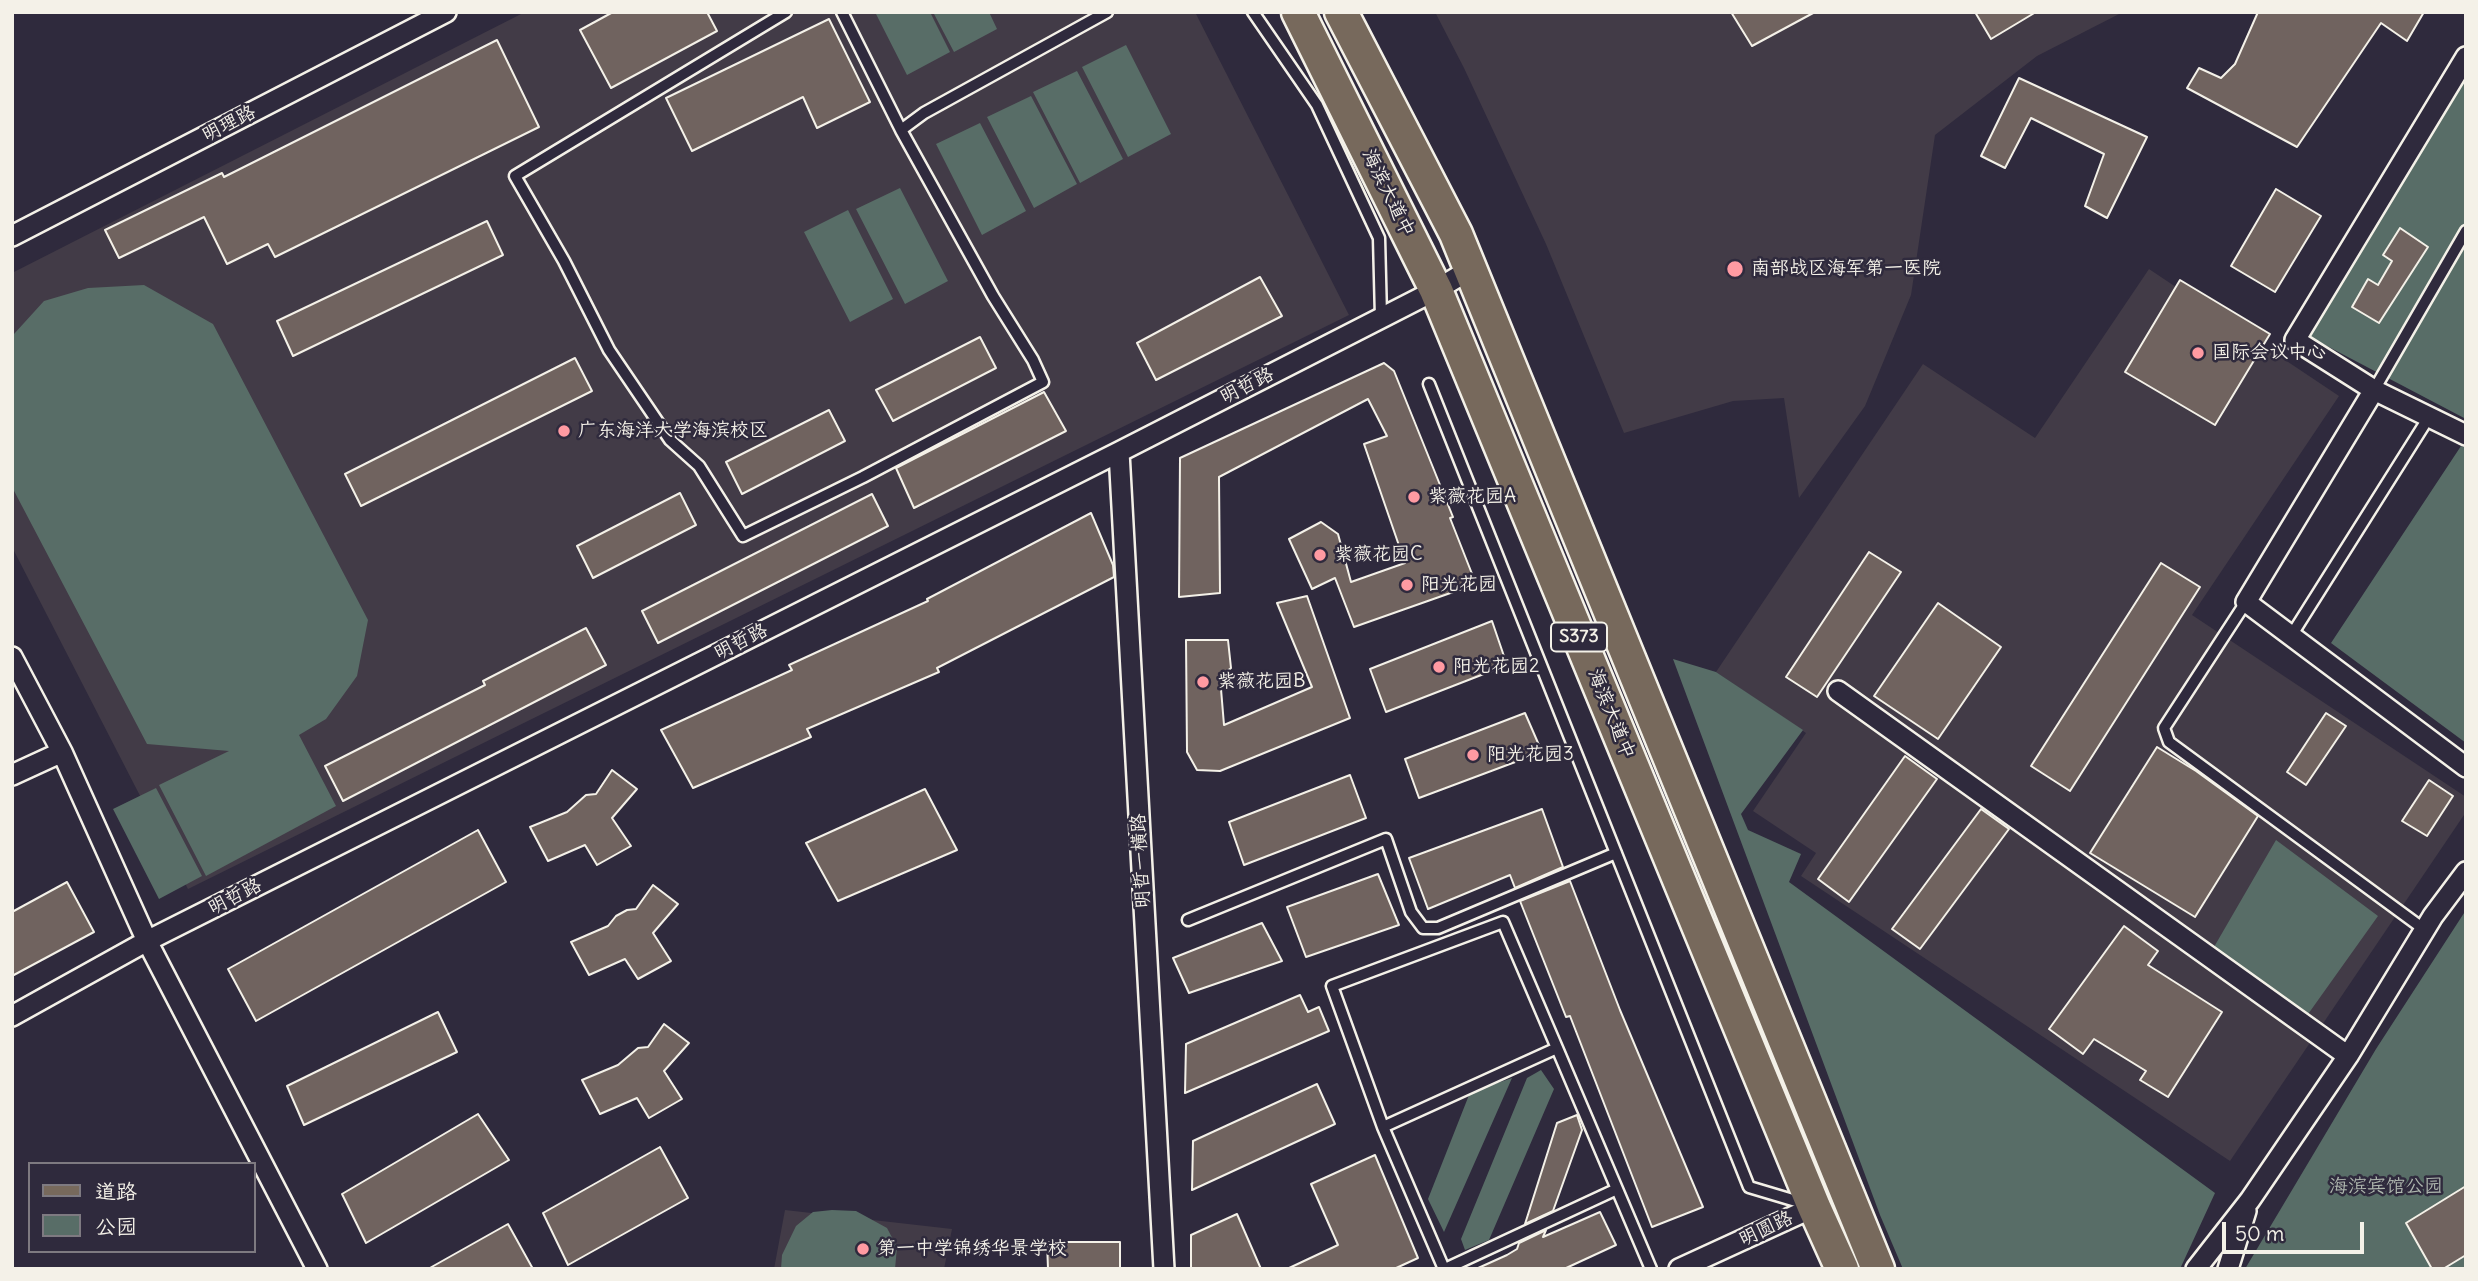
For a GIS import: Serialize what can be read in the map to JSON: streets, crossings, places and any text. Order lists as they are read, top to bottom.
{
  "streets": {
    "main road": ["海滨大道中", "S373"],
    "street": [
      "明理路",
      "明哲路",
      "明哲一横路",
      "明圆路"
    ]
  },
  "crossings": [
    ["海滨大道中", "明哲路"],
    ["海滨大道中", "明圆路"],
    ["明哲路", "明哲一横路"]
  ],
  "parks": ["海滨宾馆公园"],
  "places": [
    "南部战区海军第一医院",
    "国际会议中心",
    "广东海洋大学海滨校区",
    "紫薇花园A",
    "紫薇花园C",
    "阳光花园",
    "阳光花园2",
    "紫薇花园B",
    "阳光花园3",
    "第一中学锦绣华景学校"
  ],
  "legend": ["道路", "公园"],
  "scale_bar": "50 m"
}
